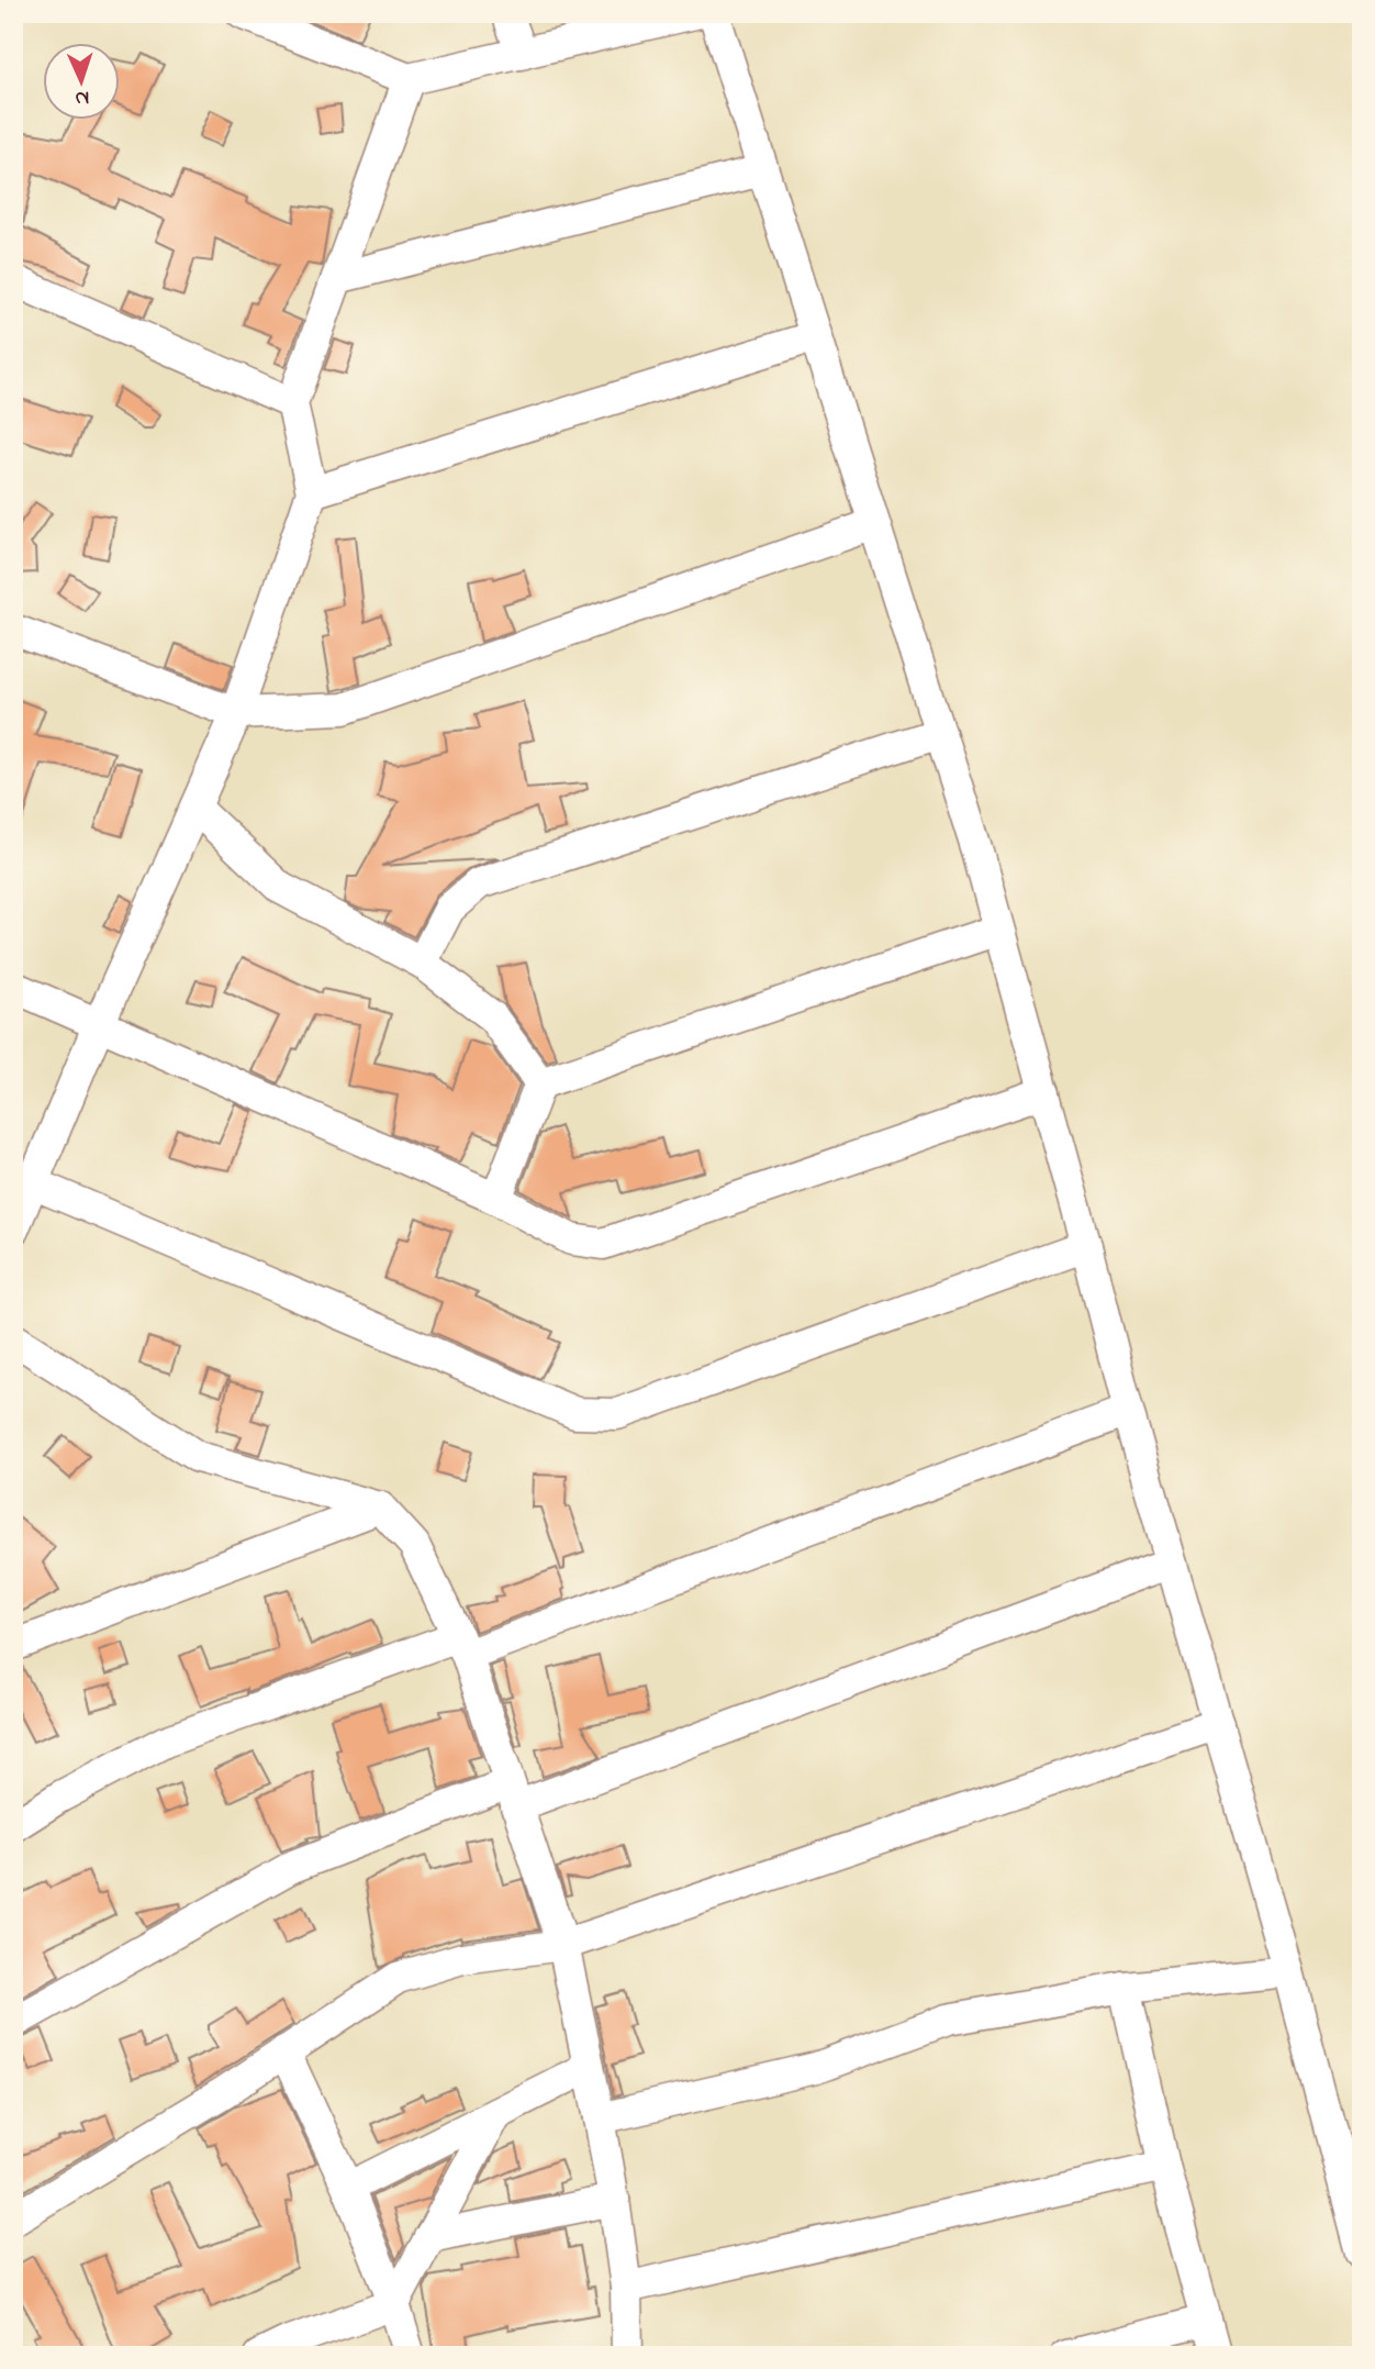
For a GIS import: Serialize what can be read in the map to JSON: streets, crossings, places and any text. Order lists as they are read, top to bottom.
{
  "north": "bottom"
}
